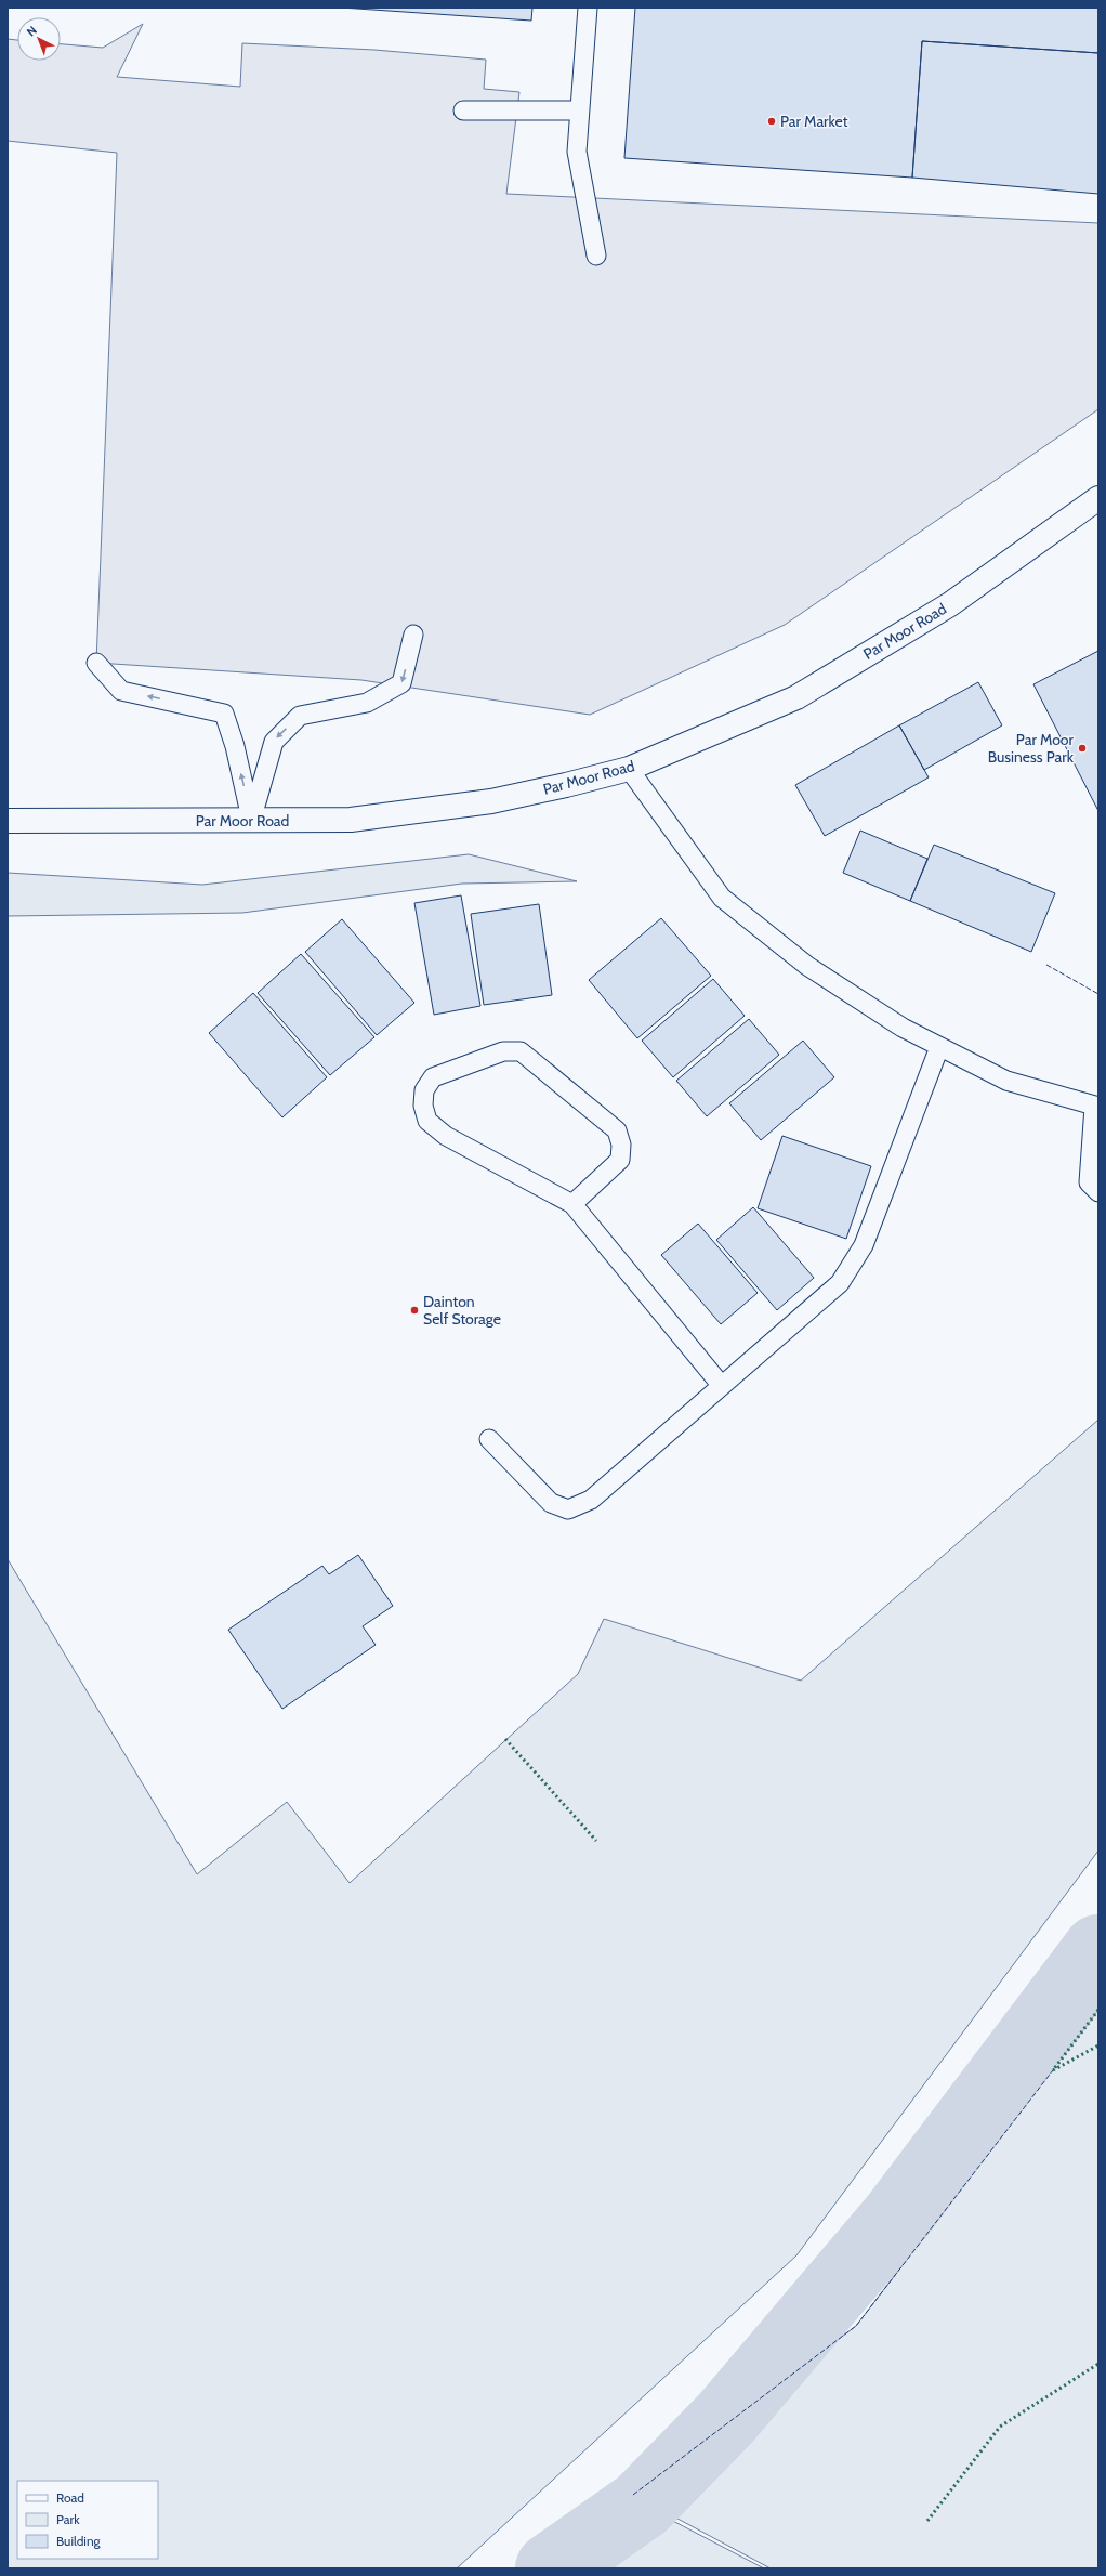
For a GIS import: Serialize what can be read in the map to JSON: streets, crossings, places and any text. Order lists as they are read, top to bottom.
{
  "streets": {
    "main road": ["Par Moor Road"]
  },
  "places": ["Par Market", "Par Moor Business Park", "Dainton Self Storage"],
  "legend": ["Road", "Park", "Building"],
  "north": "top left"
}
